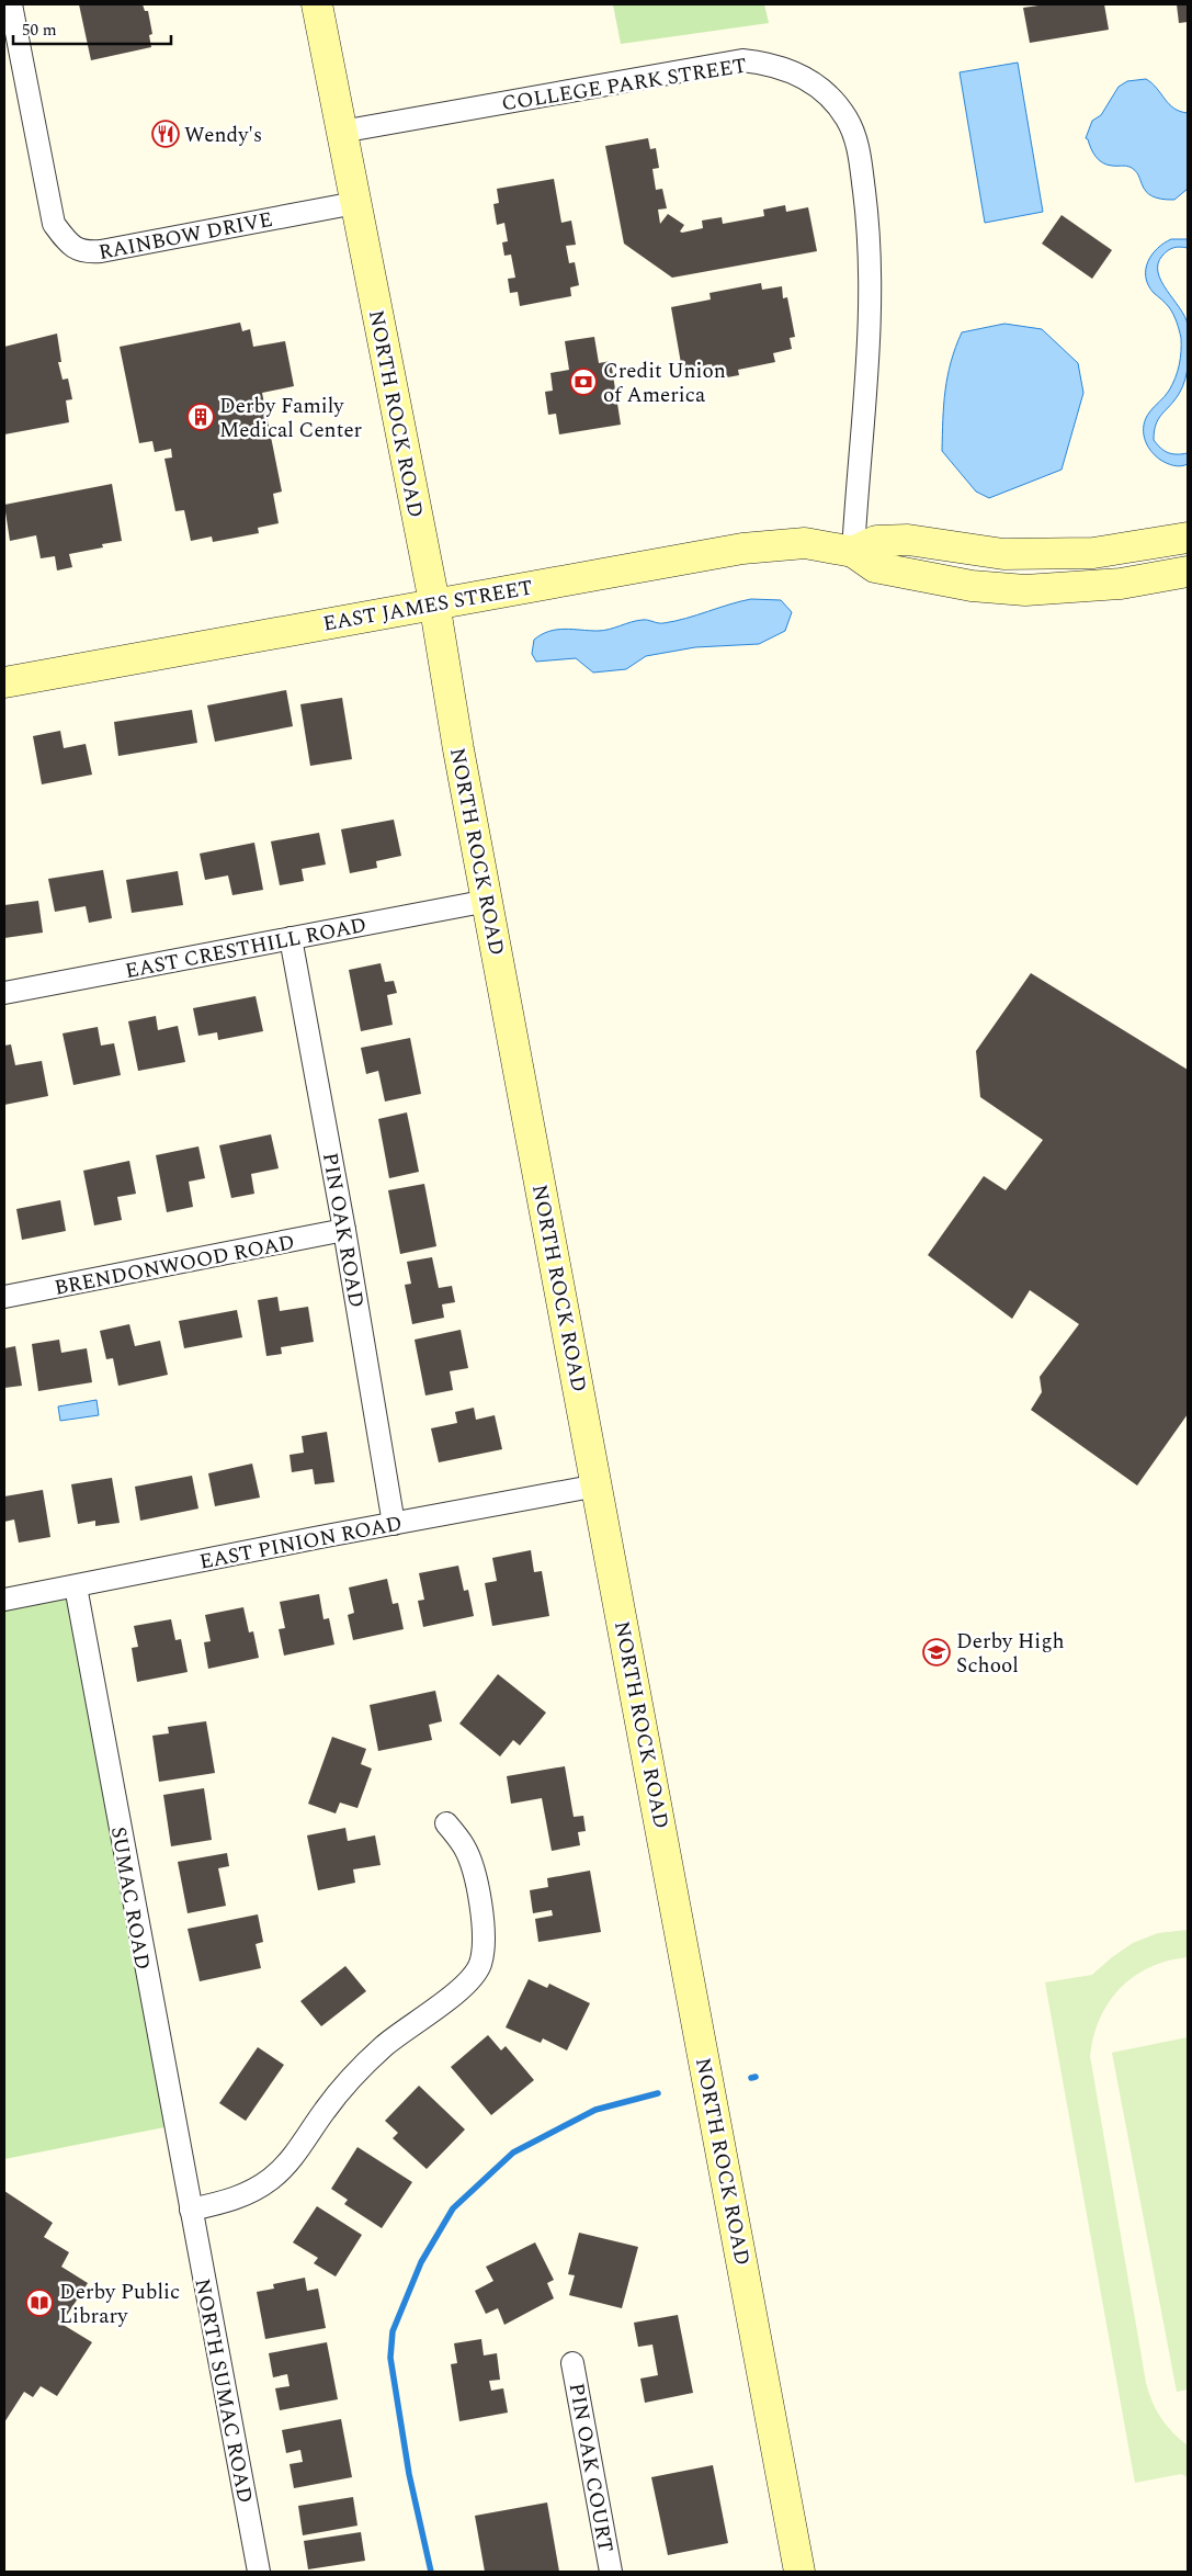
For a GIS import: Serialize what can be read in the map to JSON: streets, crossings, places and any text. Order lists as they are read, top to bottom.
{
  "streets": {
    "main road": ["NORTH ROCK ROAD", "EAST JAMES STREET"],
    "street": [
      "COLLEGE PARK STREET",
      "RAINBOW DRIVE",
      "EAST CRESTHILL ROAD",
      "PIN OAK ROAD",
      "BRENDONWOOD ROAD",
      "EAST PINION ROAD",
      "SUMAC ROAD",
      "NORTH SUMAC ROAD",
      "PIN OAK COURT"
    ]
  },
  "crossings": [
    ["COLLEGE PARK STREET", "NORTH ROCK ROAD"],
    ["COLLEGE PARK STREET", "EAST JAMES STREET"],
    ["RAINBOW DRIVE", "NORTH ROCK ROAD"],
    ["NORTH ROCK ROAD", "EAST JAMES STREET"],
    ["NORTH ROCK ROAD", "EAST CRESTHILL ROAD"],
    ["NORTH ROCK ROAD", "EAST PINION ROAD"],
    ["EAST CRESTHILL ROAD", "PIN OAK ROAD"],
    ["PIN OAK ROAD", "BRENDONWOOD ROAD"],
    ["PIN OAK ROAD", "EAST PINION ROAD"],
    ["EAST PINION ROAD", "SUMAC ROAD"],
    ["SUMAC ROAD", "NORTH SUMAC ROAD"]
  ],
  "places": {
    "restaurant": ["Wendy's"],
    "bank": ["Credit Union of America"],
    "building": ["Derby Family Medical Center"],
    "school or university": ["Derby High School"],
    "library": ["Derby Public Library"]
  },
  "scale_bar": "50 m"
}
